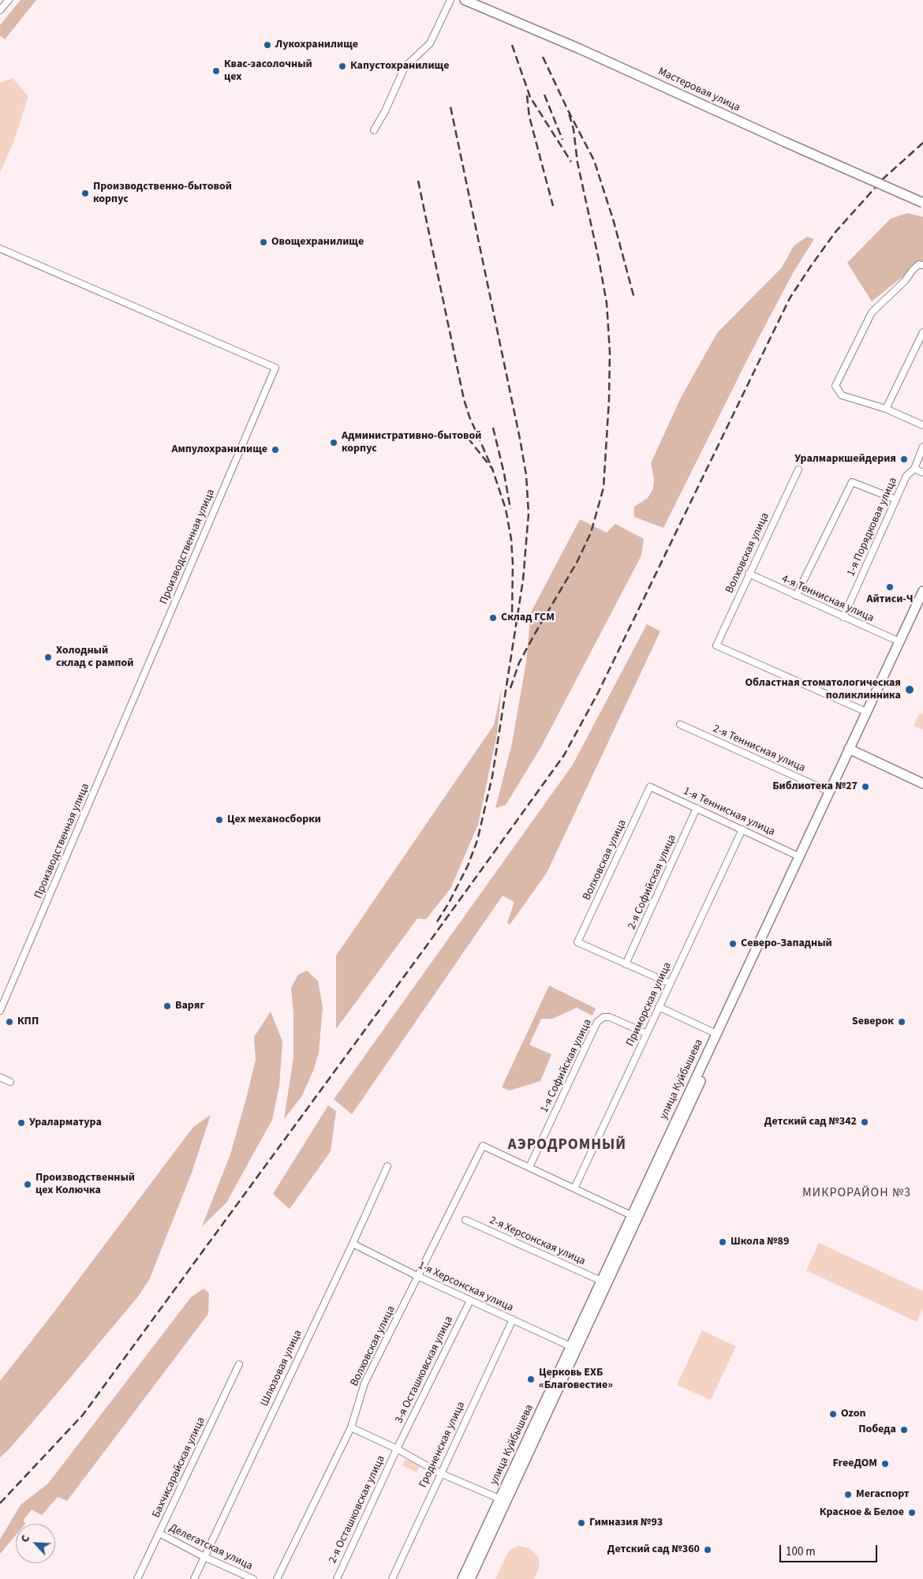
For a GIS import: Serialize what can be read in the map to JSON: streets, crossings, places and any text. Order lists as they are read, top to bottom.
{
  "streets": {
    "main road": ["Мастеровая улица", "улица Куйбышева"],
    "street": [
      "1-я Порядковая улица",
      "Производственная улица",
      "Волховская улица",
      "4-я Теннисная улица",
      "2-я Теннисная улица",
      "1-я Теннисная улица",
      "2-я Софийская улица",
      "Приморская улица",
      "1-я Софийская улица",
      "2-я Херсонская улица",
      "1-я Херсонская улица",
      "Шлюзовая улица",
      "3-я Осташковская улица",
      "Гродненская улица",
      "Бахчисарайская улица",
      "2-я Осташковская улица",
      "Делегатская улица"
    ]
  },
  "crossings": [
    ["1-я Порядковая улица", "4-я Теннисная улица"],
    ["Волховская улица", "4-я Теннисная улица"],
    ["Волховская улица", "1-я Теннисная улица"],
    ["Волховская улица", "2-я Софийская улица"],
    ["Волховская улица", "1-я Софийская улица"],
    ["Волховская улица", "улица Куйбышева"],
    ["Волховская улица", "1-я Херсонская улица"],
    ["4-я Теннисная улица", "улица Куйбышева"],
    ["2-я Теннисная улица", "улица Куйбышева"],
    ["1-я Теннисная улица", "2-я Софийская улица"],
    ["1-я Теннисная улица", "Приморская улица"],
    ["1-я Теннисная улица", "улица Куйбышева"],
    ["Приморская улица", "1-я Софийская улица"],
    ["улица Куйбышева", "2-я Херсонская улица"],
    ["улица Куйбышева", "1-я Херсонская улица"],
    ["1-я Херсонская улица", "Шлюзовая улица"],
    ["1-я Херсонская улица", "3-я Осташковская улица"],
    ["1-я Херсонская улица", "Гродненская улица"],
    ["Шлюзовая улица", "Делегатская улица"],
    ["3-я Осташковская улица", "2-я Осташковская улица"],
    ["Бахчисарайская улица", "Делегатская улица"]
  ],
  "districts": ["АЭРОДРОМНЫЙ", "МИКРОРАЙОН №3"],
  "places": [
    "Лукохранилище",
    "Капустохранилище",
    "Квас-засолочный цех",
    "Производственно-бытовой корпус",
    "Овощехранилище",
    "Административно-бытовой корпус",
    "Ампулохранилище",
    "Уралмаркшейдерия",
    "Айтиси-Ч",
    "Склад ГСМ",
    "Холодный склад с рампой",
    "Областная стоматологическая поликлинника",
    "Библиотека №27",
    "Цех механосборки",
    "Северо-Западный",
    "Варяг",
    "КПП",
    "Sеверок",
    "Детский сад №342",
    "Ураларматура",
    "Производственный цех Колючка",
    "Школа №89",
    "Церковь ЕХБ «Благовестие»",
    "Ozon",
    "Победа",
    "FreeДОМ",
    "Мегаспорт",
    "Красное & Белое",
    "Гимназия №93",
    "Детский сад №360"
  ],
  "scale_bar": "100 m",
  "north": "top left"
}
